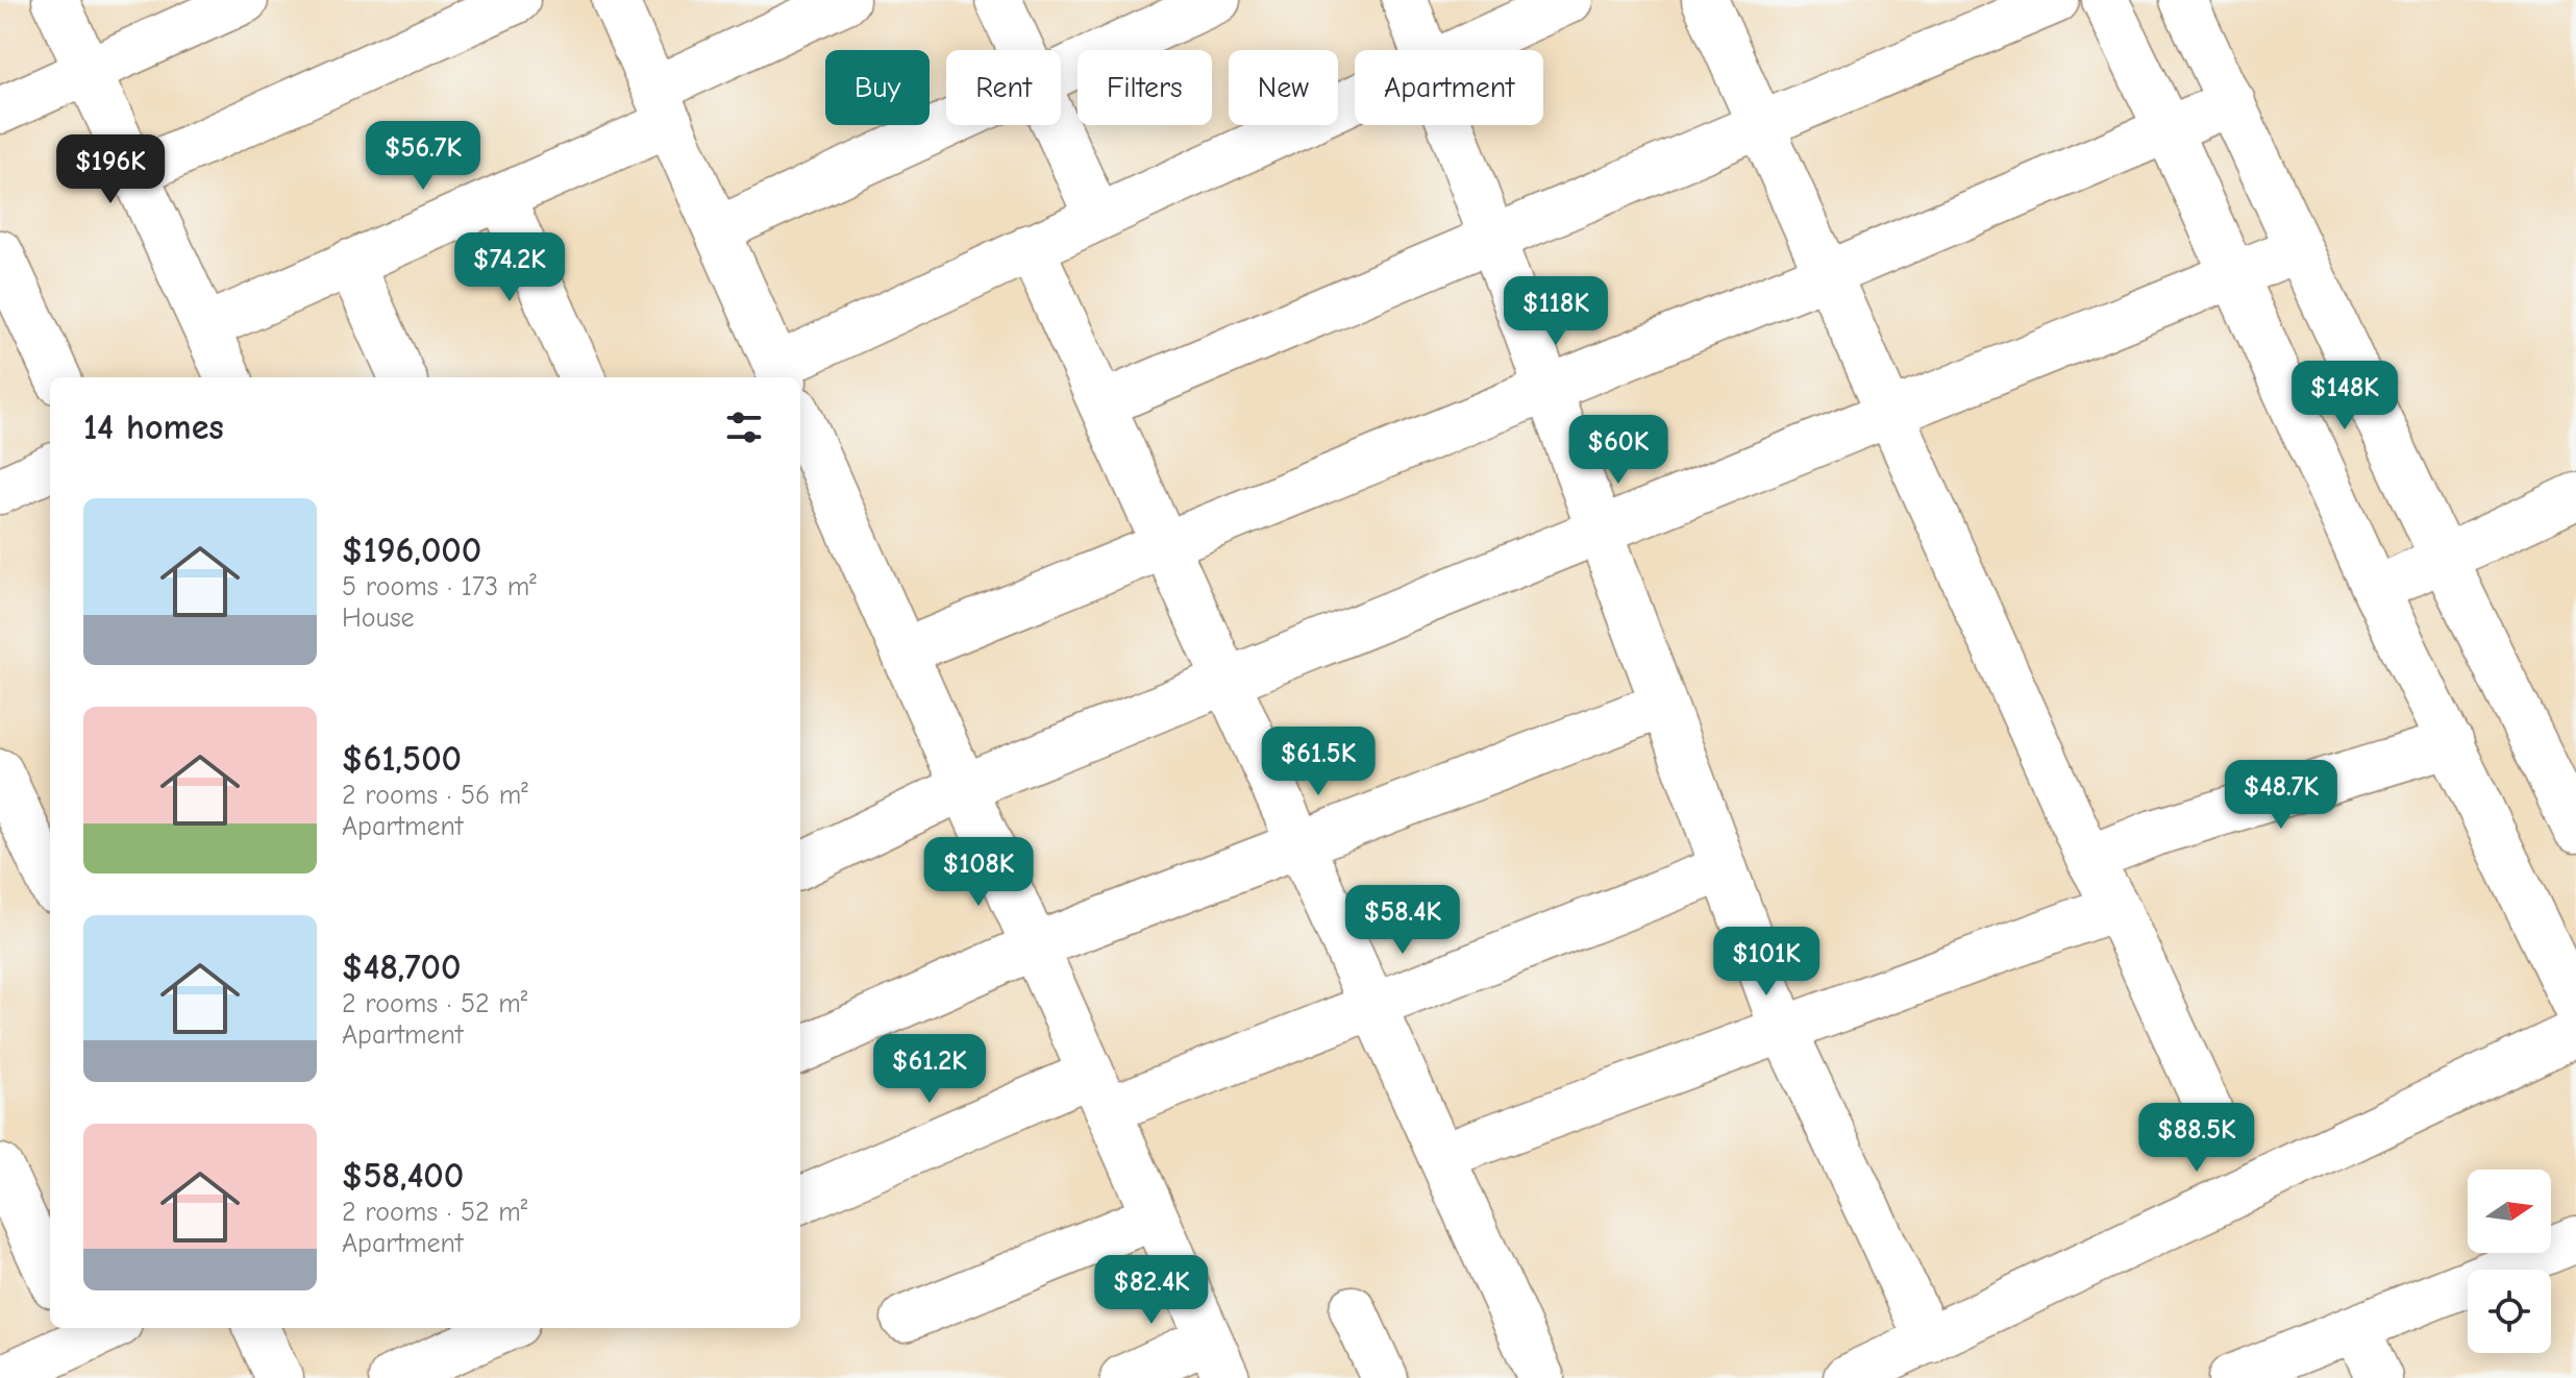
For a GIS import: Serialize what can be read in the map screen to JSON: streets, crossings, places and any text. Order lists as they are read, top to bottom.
{
  "north": "right",
  "page": {
    "chip": [
      "Buy",
      "Rent",
      "Filters",
      "New",
      "Apartment"
    ],
    "price": [
      "$56.7K",
      "$196K",
      "$74.2K",
      "$118K",
      "$148K",
      "$60K",
      "$61.5K",
      "$48.7K",
      "$108K",
      "$58.4K",
      "$101K",
      "$61.2K",
      "$88.5K",
      "$82.4K"
    ],
    "heading": "14 homes",
    "list": [
      {
        "name": "$196,000",
        "note": "5 rooms · 173 m² · House"
      },
      {
        "name": "$61,500",
        "note": "2 rooms · 56 m² · Apartment"
      },
      {
        "name": "$48,700",
        "note": "2 rooms · 52 m² · Apartment"
      },
      {
        "name": "$58,400",
        "note": "2 rooms · 52 m² · Apartment"
      }
    ]
  }
}
